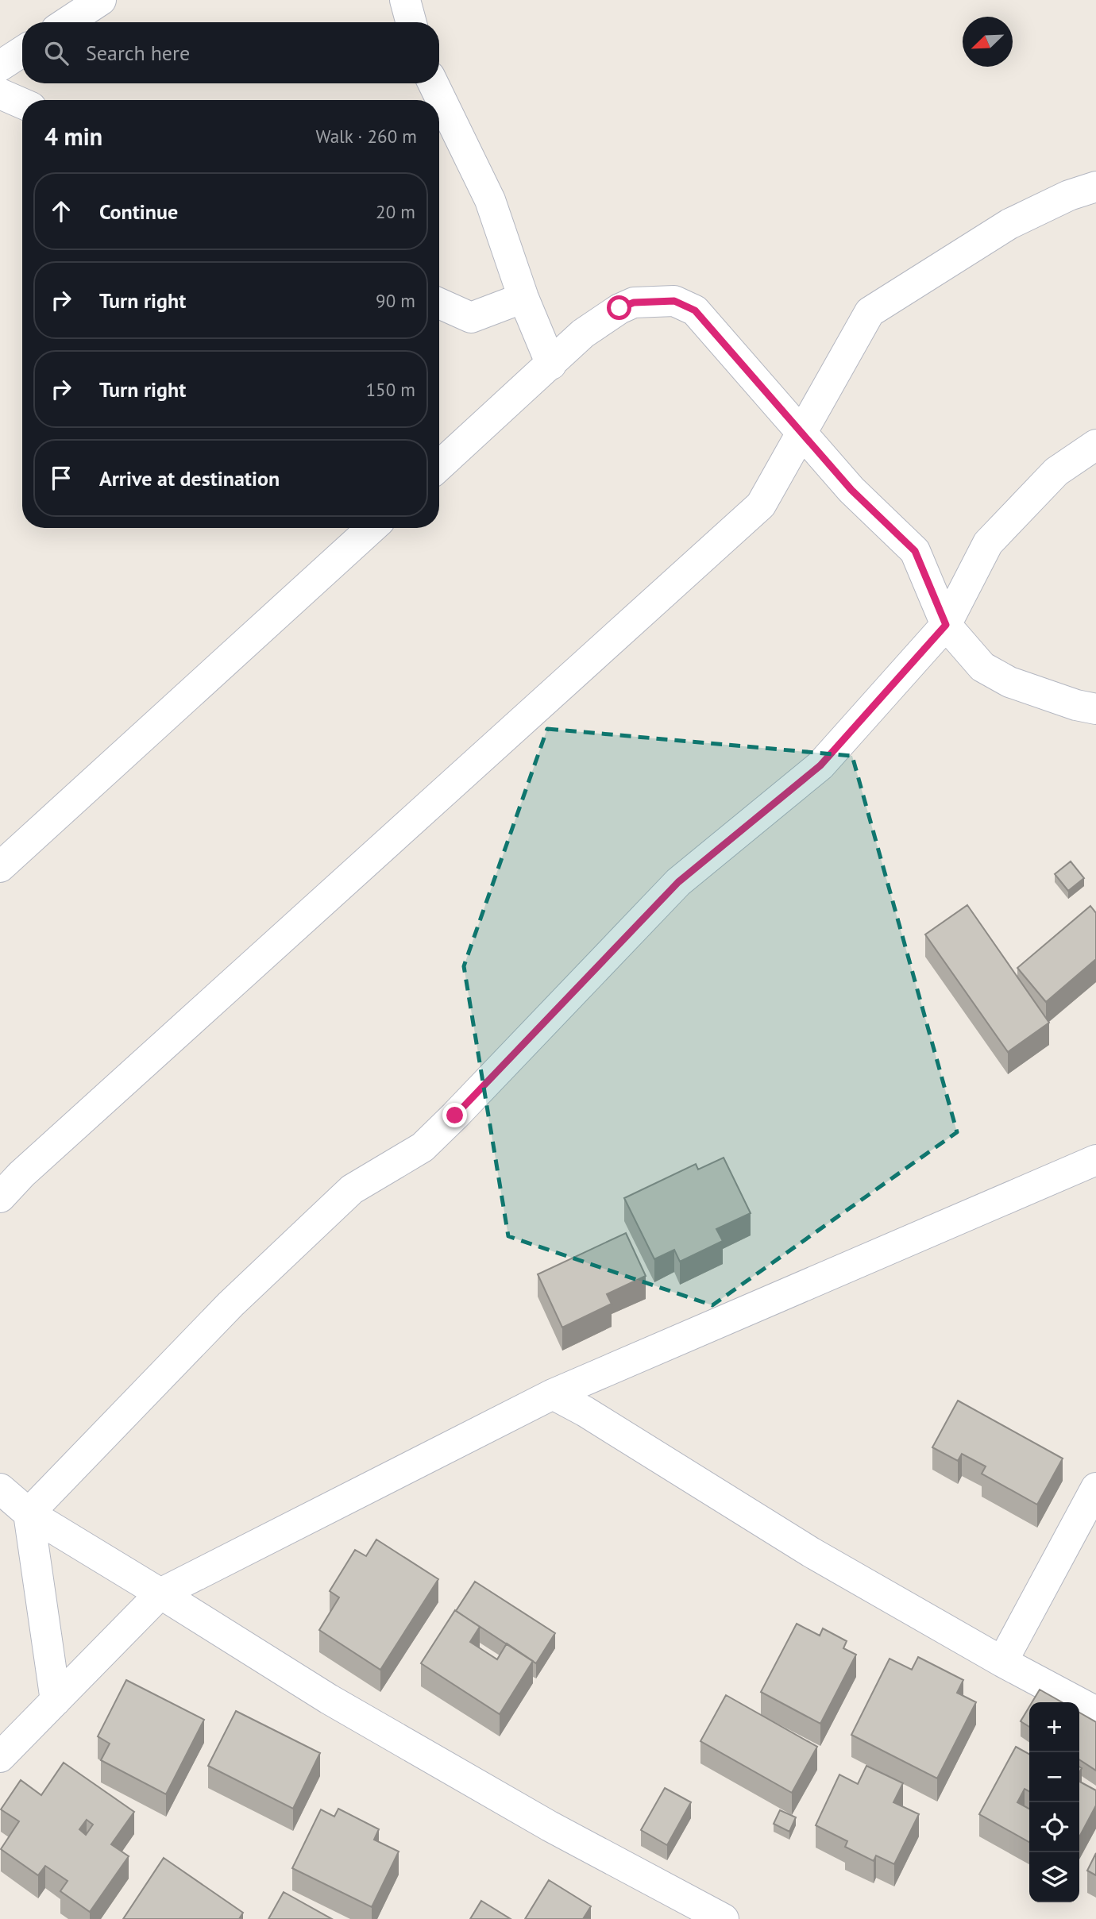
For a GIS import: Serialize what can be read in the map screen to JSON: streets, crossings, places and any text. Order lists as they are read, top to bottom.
{
  "north": "bottom left",
  "page": {
    "search": "Search here",
    "heading": ["4 min", "Walk · 260 m"],
    "list": [
      ["Continue", "20 m"],
      ["Turn right", "90 m"],
      ["Turn right", "150 m"],
      "Arrive at destination"
    ],
    "map_buttons": ["+", "−"]
  }
}
